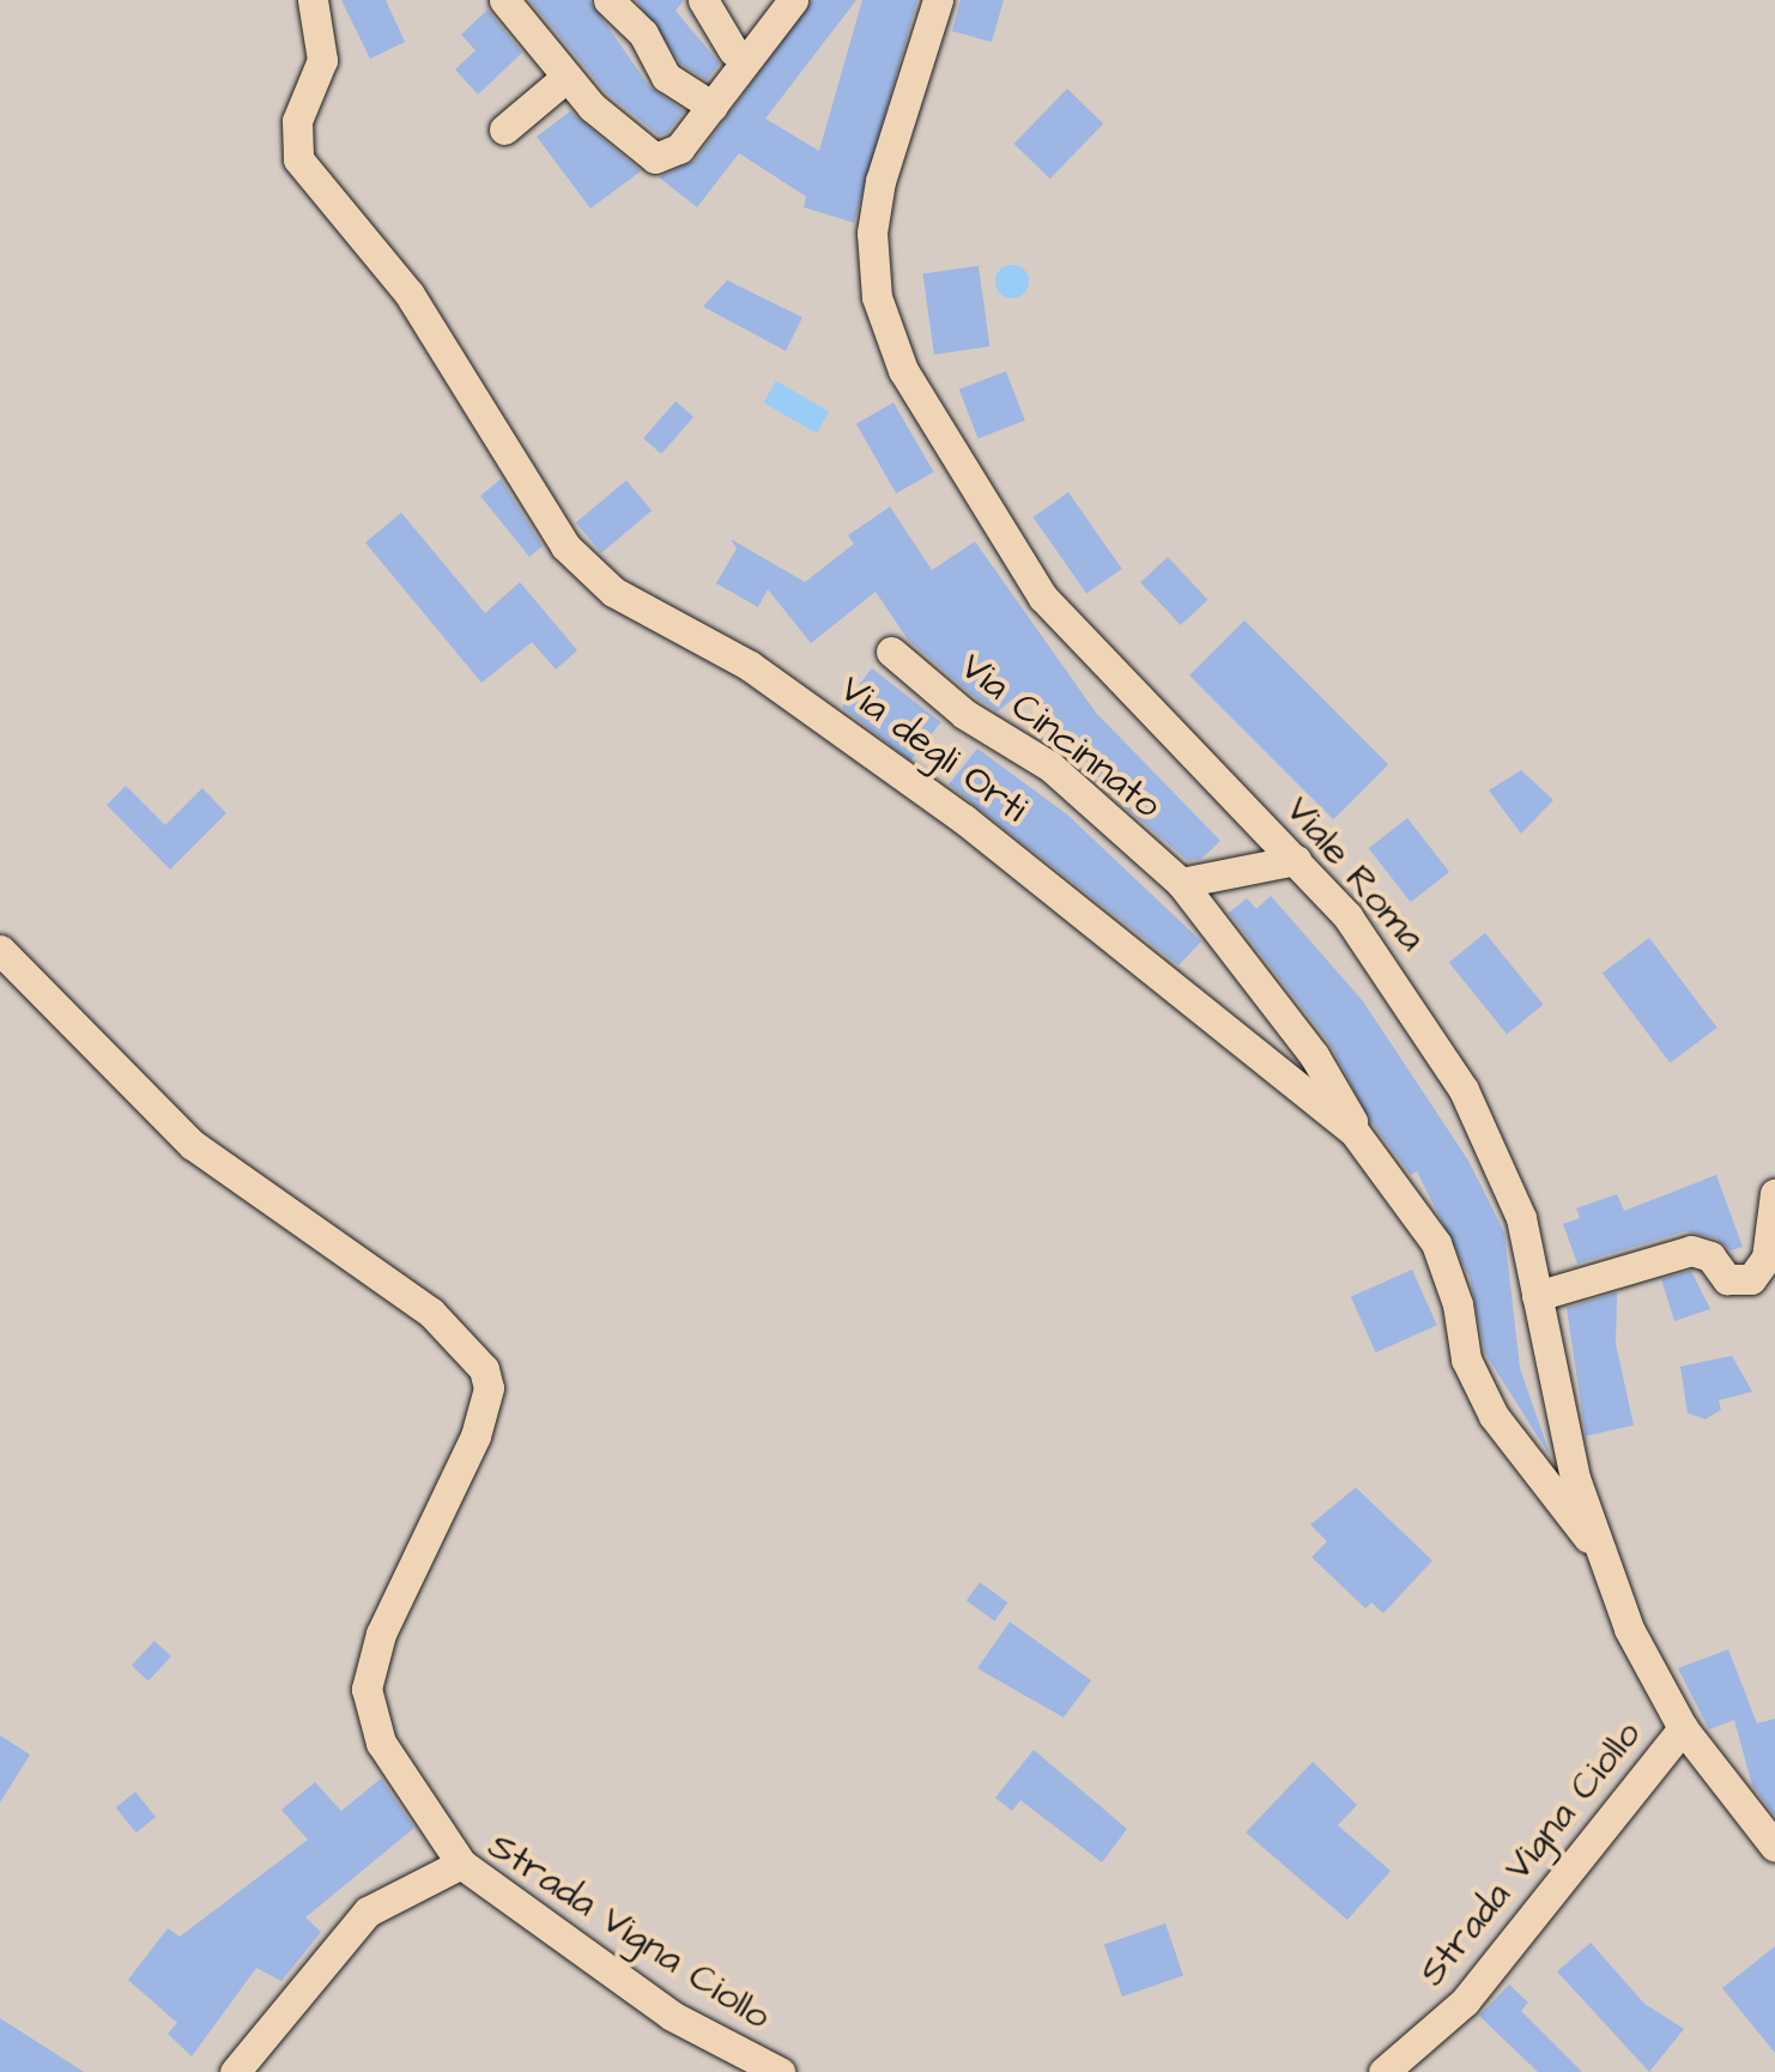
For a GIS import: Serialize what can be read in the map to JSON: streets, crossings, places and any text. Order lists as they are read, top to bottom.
{
  "streets": {
    "street": [
      "Via Cincinnato",
      "Via degli Orti",
      "Viale Roma",
      "Strada Vigna Ciollo"
    ]
  },
  "crossings": [
    ["Via Cincinnato", "Via degli Orti"],
    ["Via degli Orti", "Viale Roma"],
    ["Viale Roma", "Strada Vigna Ciollo"]
  ]
}
